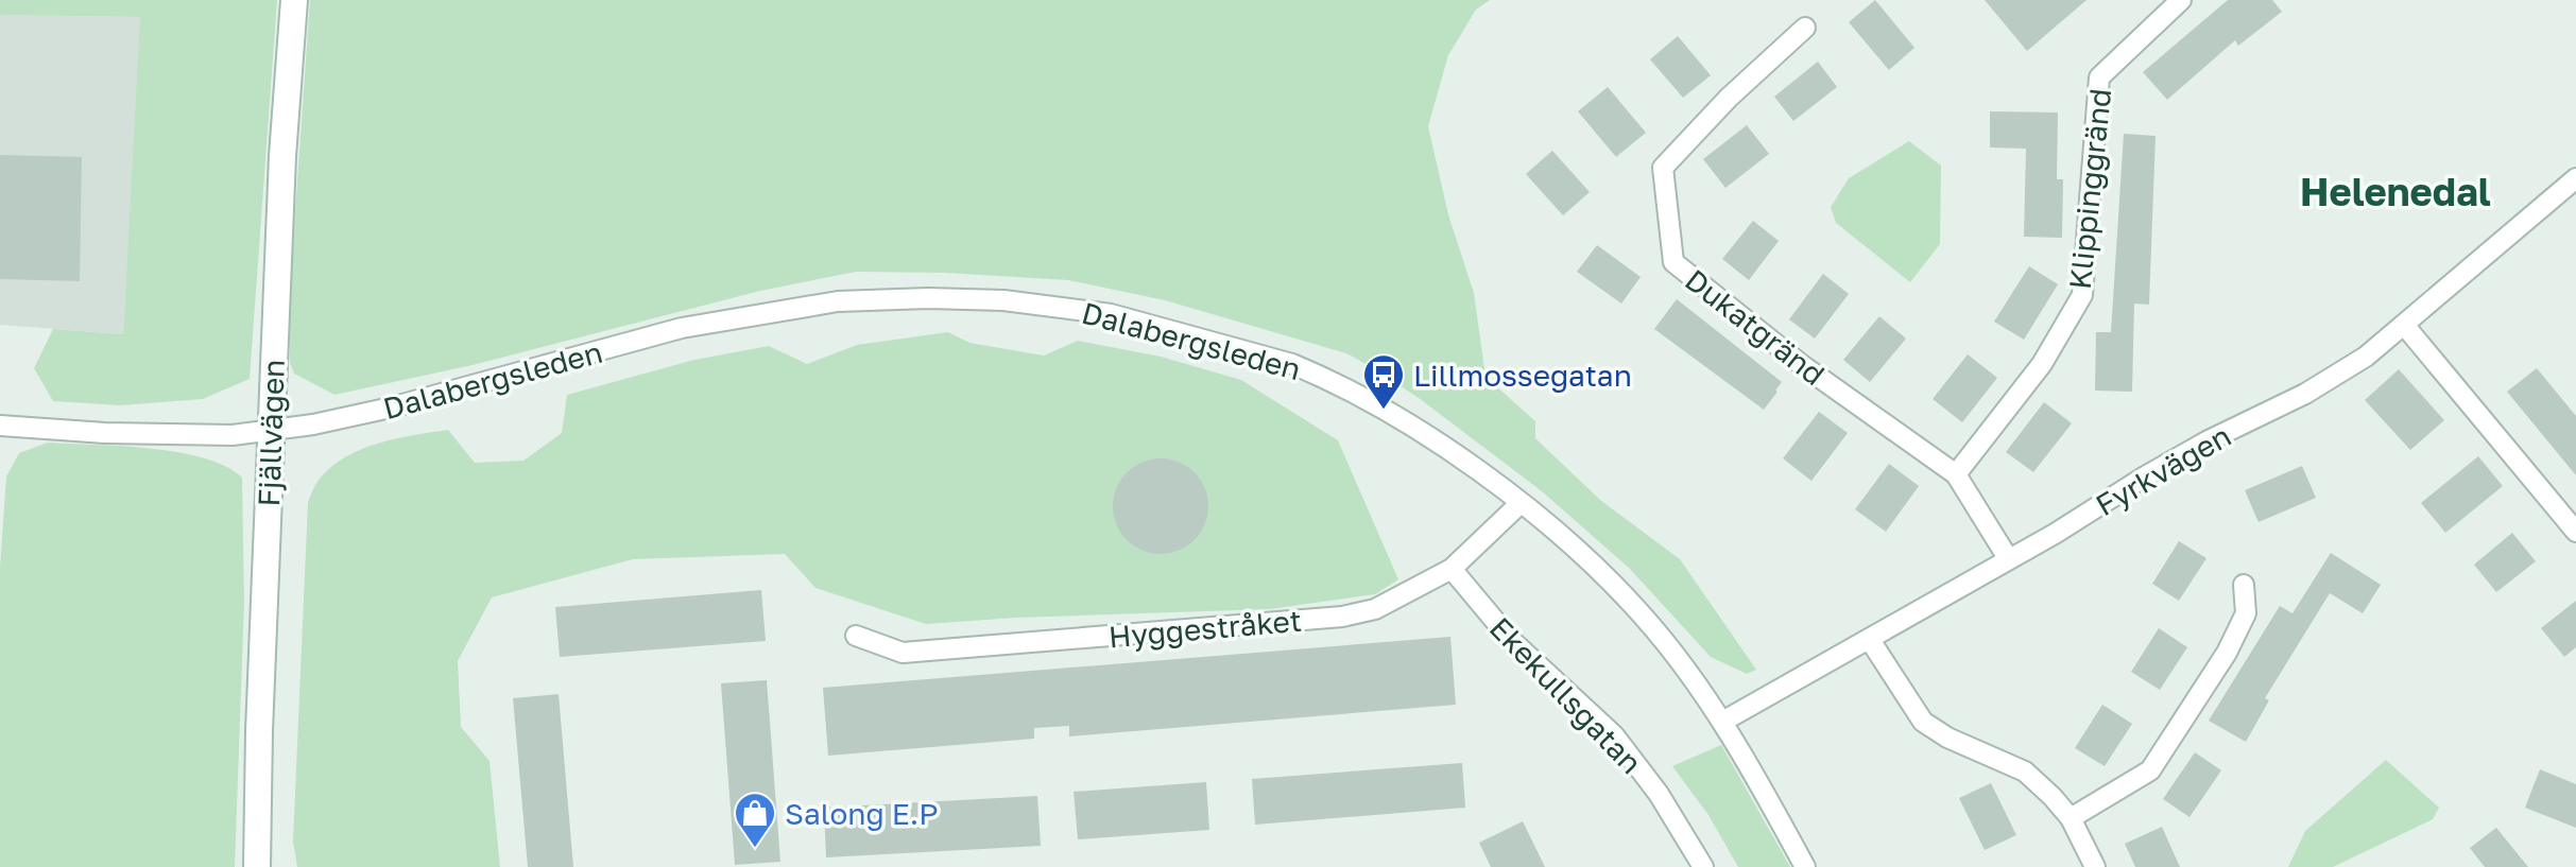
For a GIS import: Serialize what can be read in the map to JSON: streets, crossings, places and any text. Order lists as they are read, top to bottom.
{
  "streets": {
    "street": [
      "Klippinggränd",
      "Dukatgränd",
      "Dalabergsleden",
      "Fjällvägen",
      "Fyrkvägen",
      "Hyggestråket",
      "Ekekullsgatan"
    ]
  },
  "crossings": [
    ["Klippinggränd", "Dukatgränd"],
    ["Dukatgränd", "Fyrkvägen"],
    ["Dalabergsleden", "Fjällvägen"],
    ["Dalabergsleden", "Fyrkvägen"],
    ["Dalabergsleden", "Hyggestråket"],
    ["Hyggestråket", "Ekekullsgatan"]
  ],
  "districts": ["Helenedal"],
  "places": {
    "bus stop": ["Lillmossegatan"],
    "shop": ["Salong E.P"]
  }
}
